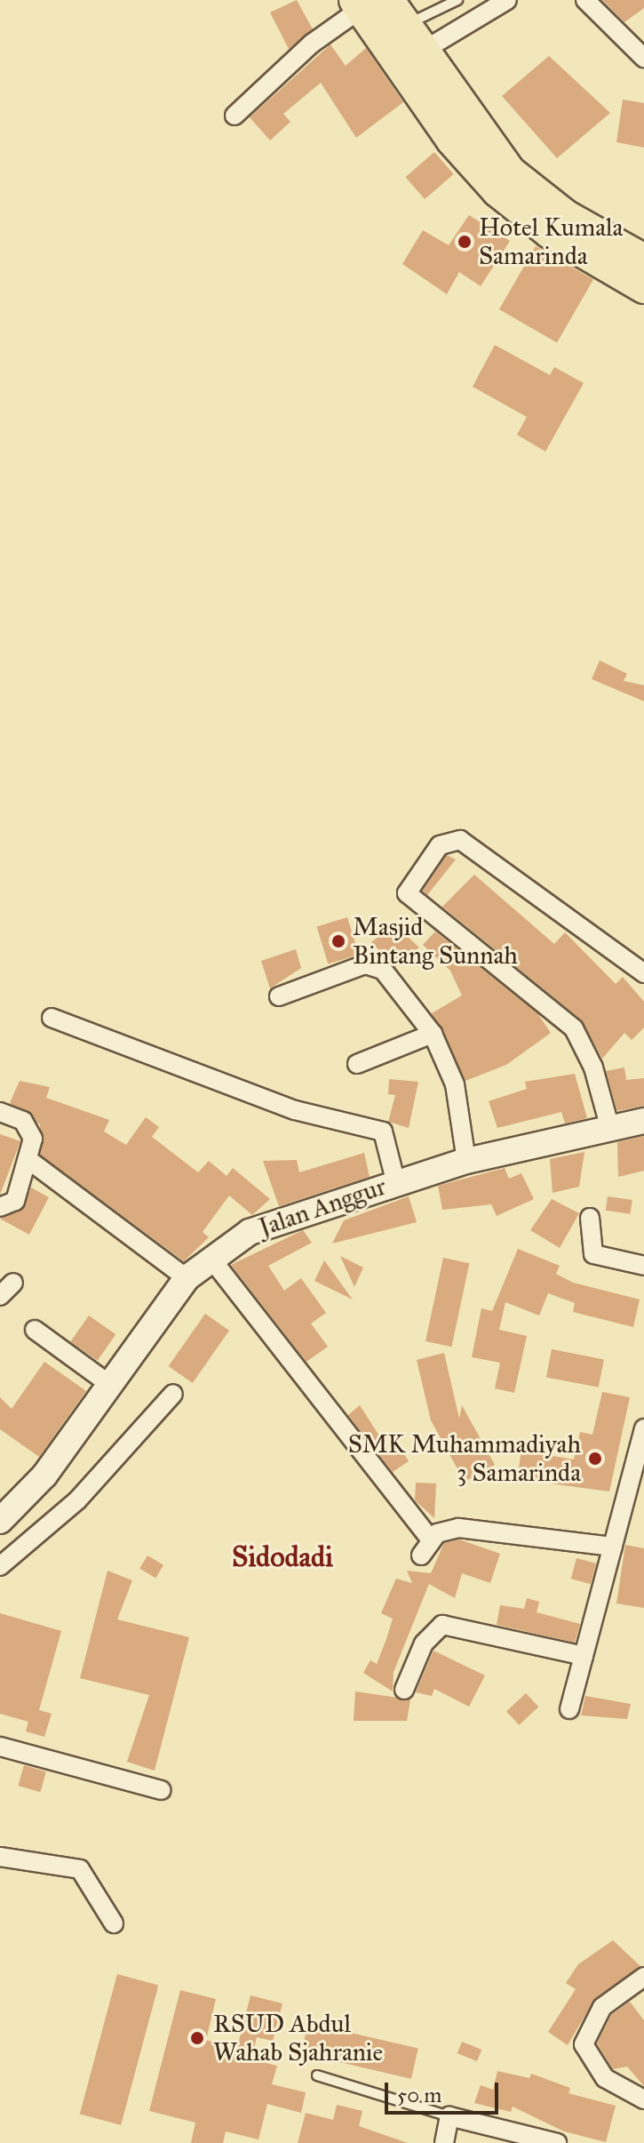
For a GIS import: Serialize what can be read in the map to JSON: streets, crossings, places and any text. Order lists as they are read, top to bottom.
{
  "streets": {
    "street": ["Jalan Anggur"]
  },
  "districts": ["Sidodadi"],
  "places": [
    "Hotel Kumala Samarinda",
    "Masjid Bintang Sunnah",
    "SMK Muhammadiyah 3 Samarinda",
    "RSUD Abdul Wahab Sjahranie"
  ],
  "scale_bar": "50 m"
}
